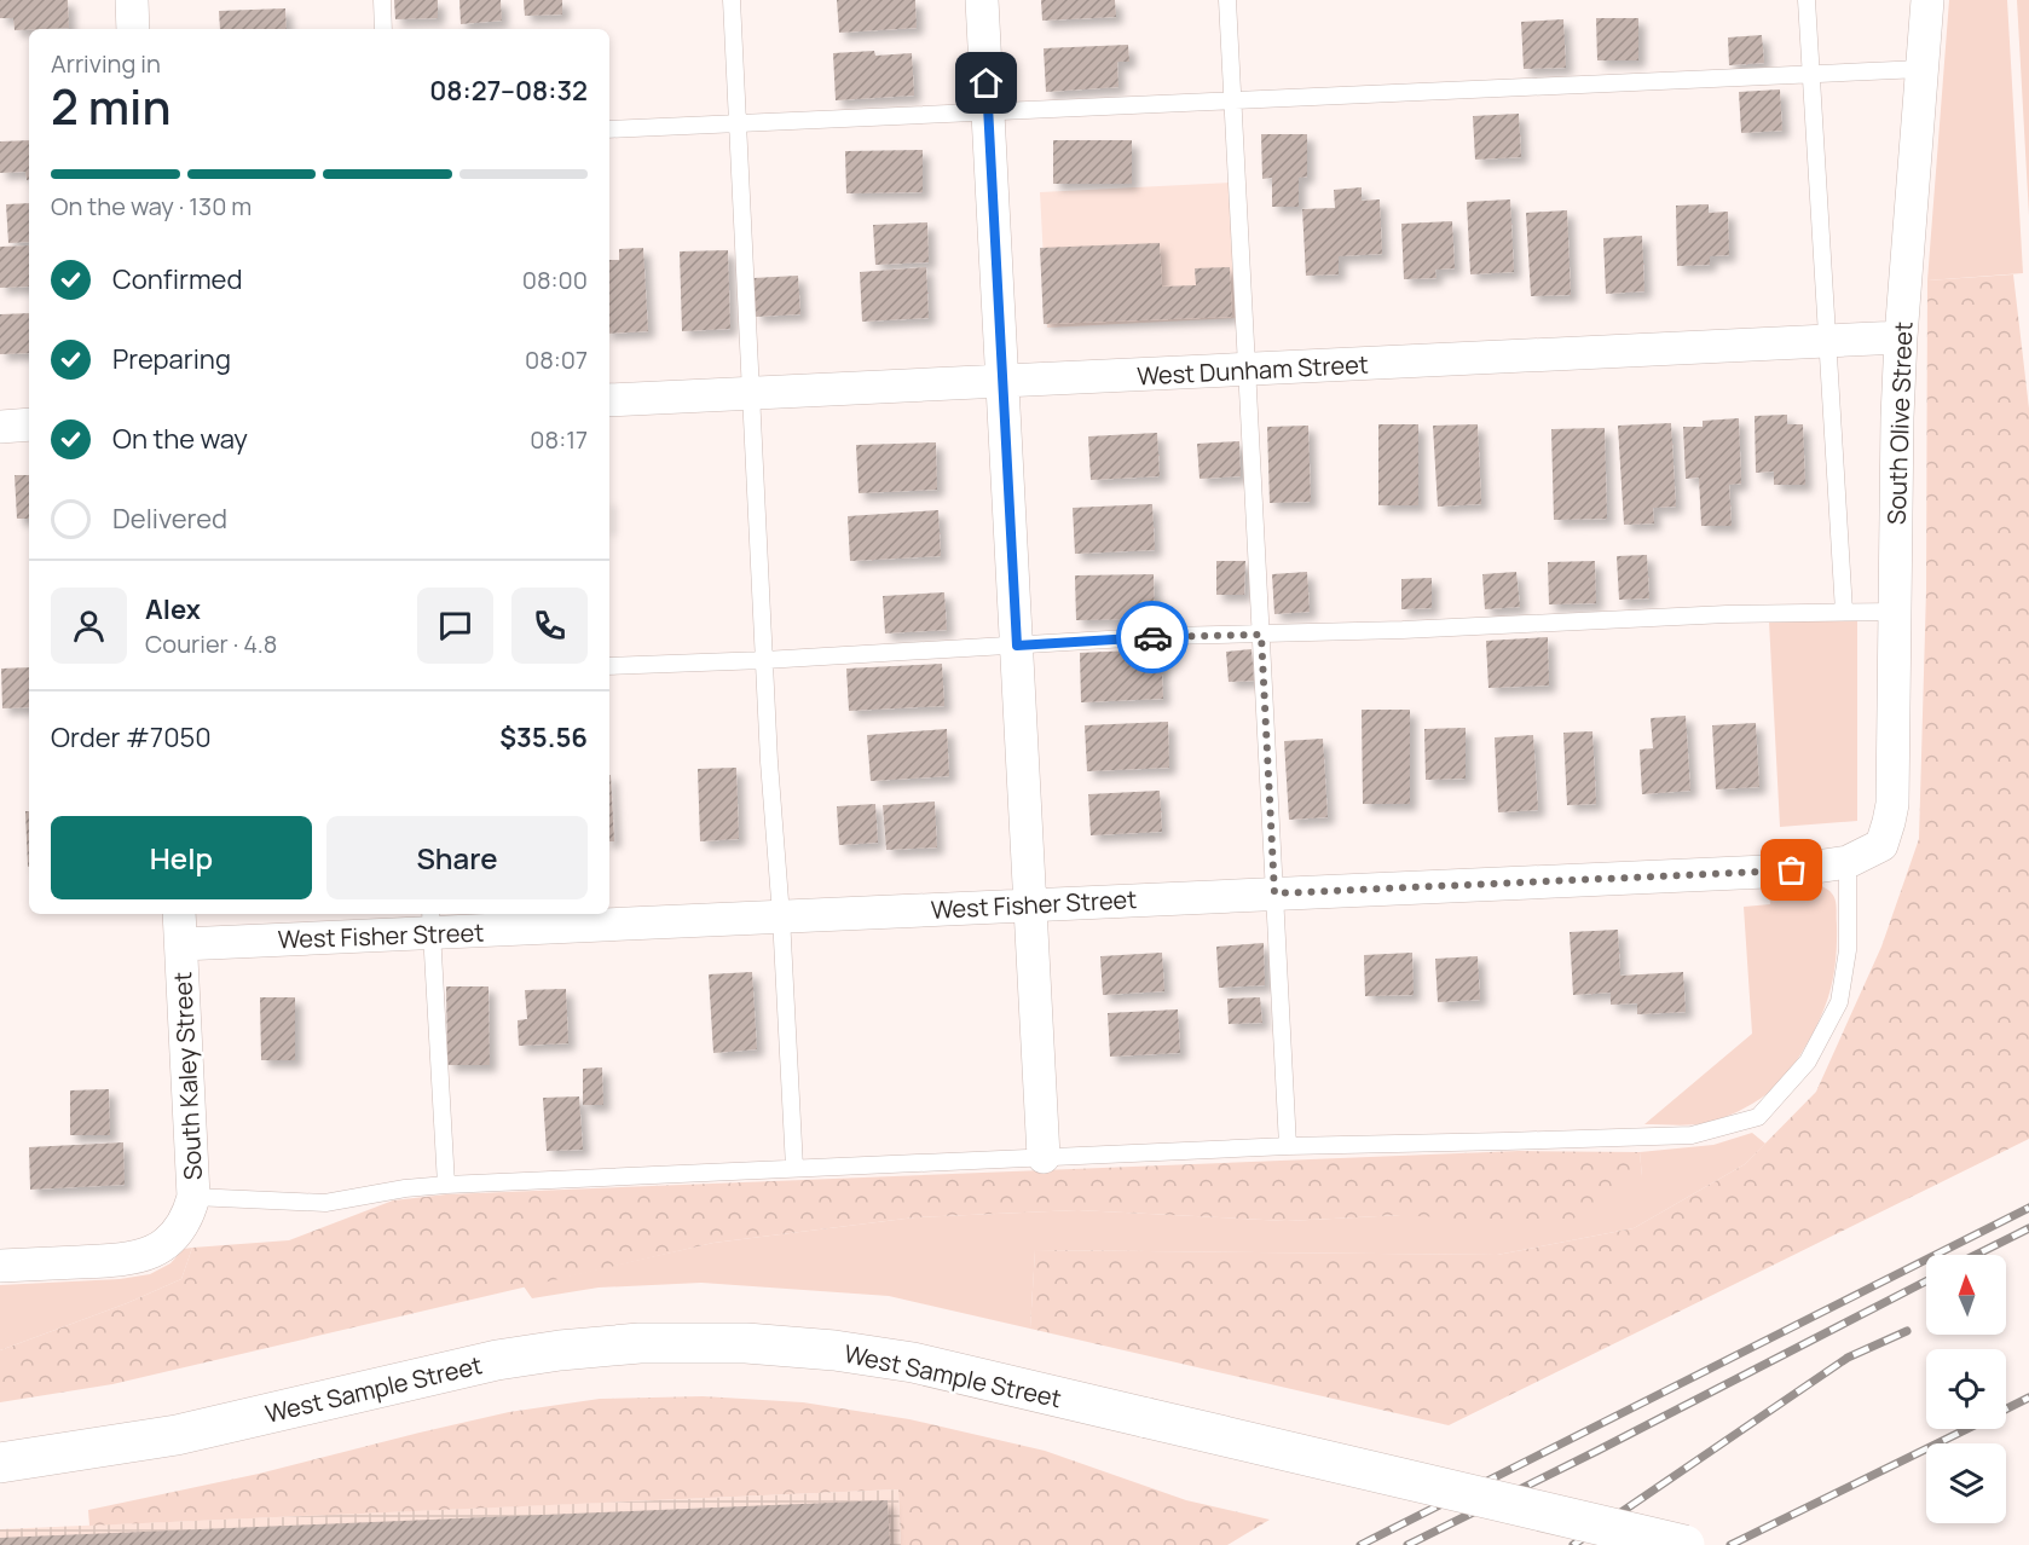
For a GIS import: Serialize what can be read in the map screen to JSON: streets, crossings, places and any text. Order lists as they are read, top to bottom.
{
  "streets": {
    "main road": ["West Sample Street"],
    "street": [
      "West Dunham Street",
      "South Olive Street",
      "West Fisher Street",
      "South Kaley Street"
    ]
  },
  "crossings": [
    ["West Dunham Street", "South Olive Street"],
    ["South Olive Street", "West Fisher Street"],
    ["West Fisher Street", "South Kaley Street"]
  ],
  "north": "top",
  "page": {
    "heading": ["2 min", "Arriving in", "08:27–08:32"],
    "panel": [
      "Alex",
      "Courier · 4.8",
      "Order #7050",
      "$35.56"
    ],
    "bar": "On the way · 130 m",
    "list": [
      ["Confirmed", "08:00"],
      ["Preparing", "08:07"],
      ["On the way", "08:17"],
      "Delivered"
    ],
    "buttons": ["Help", "Share"]
  }
}
